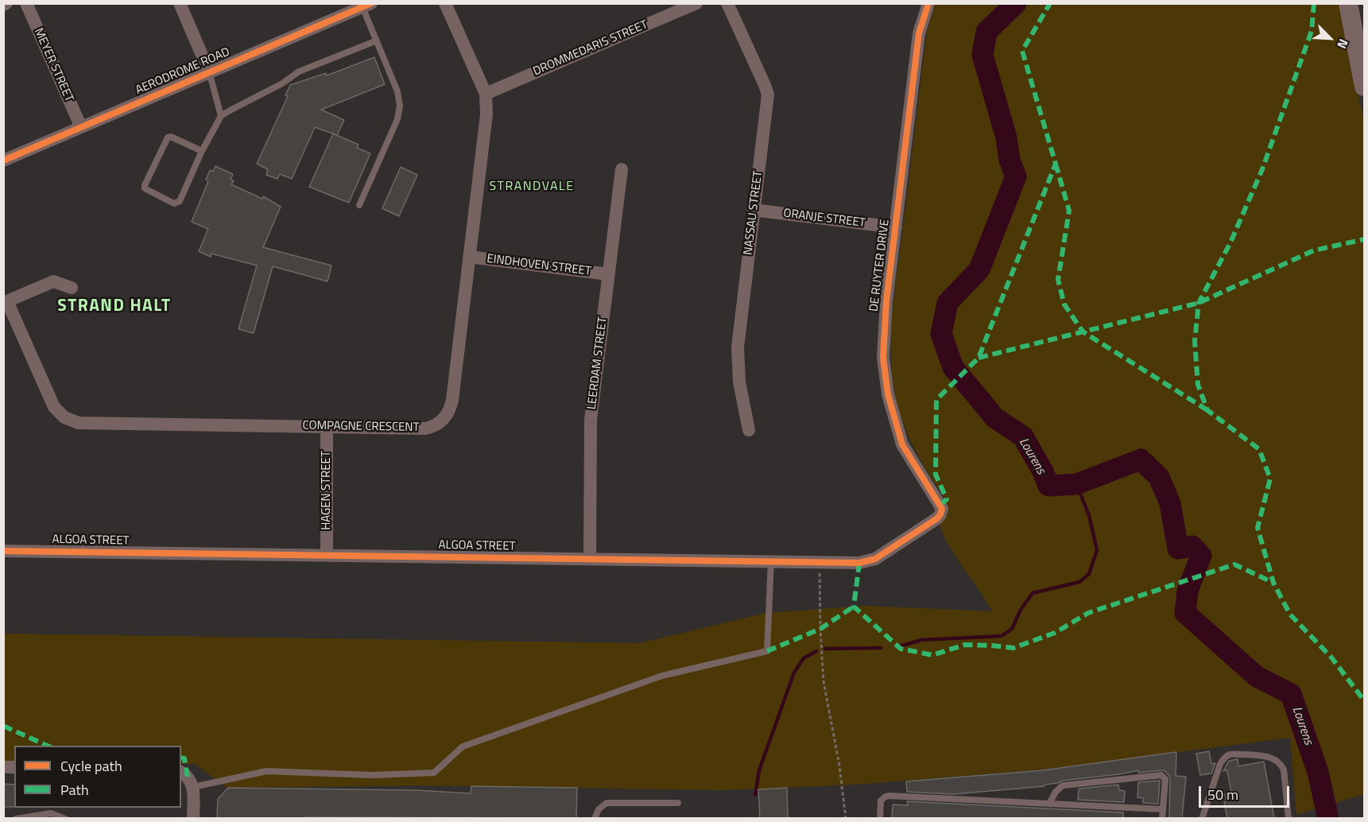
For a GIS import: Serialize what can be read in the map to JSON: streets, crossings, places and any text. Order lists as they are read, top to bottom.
{
  "streets": {
    "street": [
      "DROMMEDARIS STREET",
      "MEYER STREET",
      "AERODROME ROAD",
      "NASSAU STREET",
      "ORANJE STREET",
      "EINDHOVEN STREET",
      "DE RUYTER DRIVE",
      "LEERDAM STREET",
      "COMPAGNE CRESCENT",
      "HAGEN STREET",
      "ALGOA STREET"
    ]
  },
  "crossings": [
    ["DROMMEDARIS STREET", "COMPAGNE CRESCENT"],
    ["MEYER STREET", "AERODROME ROAD"],
    ["NASSAU STREET", "ORANJE STREET"],
    ["ORANJE STREET", "DE RUYTER DRIVE"],
    ["EINDHOVEN STREET", "LEERDAM STREET"],
    ["EINDHOVEN STREET", "COMPAGNE CRESCENT"],
    ["DE RUYTER DRIVE", "ALGOA STREET"],
    ["LEERDAM STREET", "ALGOA STREET"],
    ["COMPAGNE CRESCENT", "HAGEN STREET"],
    ["HAGEN STREET", "ALGOA STREET"]
  ],
  "districts": ["STRANDVALE", "STRAND HALT"],
  "water": ["Lourens"],
  "legend": ["Cycle path", "Path"],
  "scale_bar": "50 m",
  "north": "bottom right"
}
